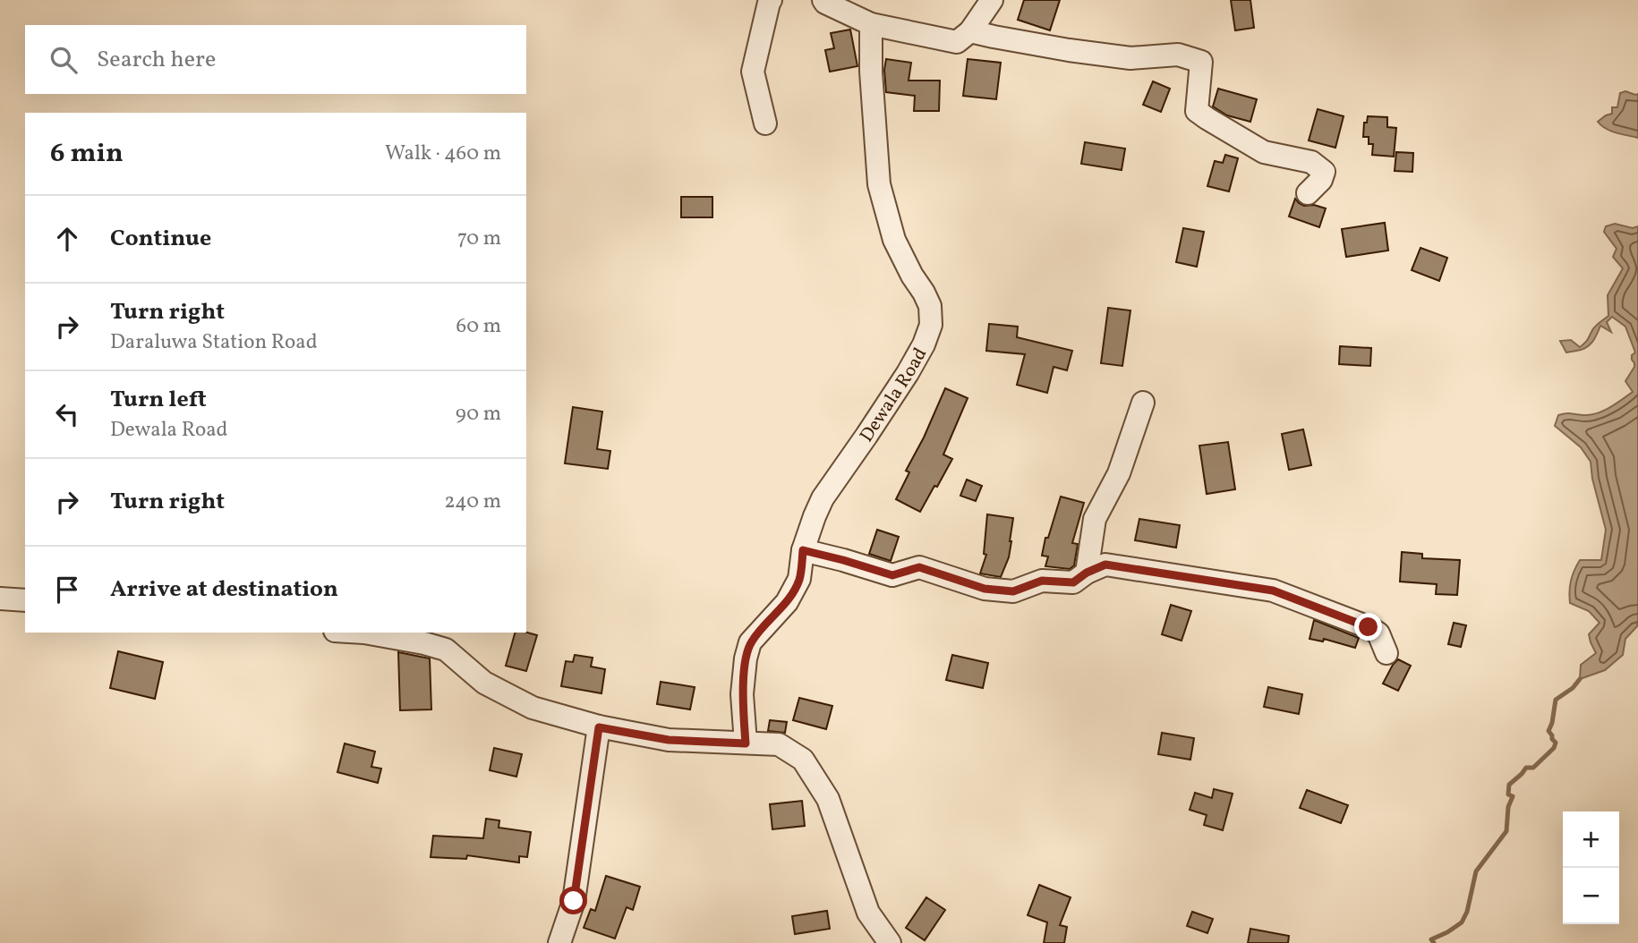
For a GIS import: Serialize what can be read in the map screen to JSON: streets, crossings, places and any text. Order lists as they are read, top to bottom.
{
  "streets": {
    "street": ["Dewala Road"]
  },
  "page": {
    "search": "Search here",
    "heading": ["6 min", "Walk · 460 m"],
    "list": [
      ["Continue", "70 m"],
      ["Turn right", "Daraluwa Station Road", "60 m"],
      ["Turn left", "Dewala Road", "90 m"],
      ["Turn right", "240 m"],
      "Arrive at destination"
    ],
    "map_buttons": ["+", "−"]
  }
}
